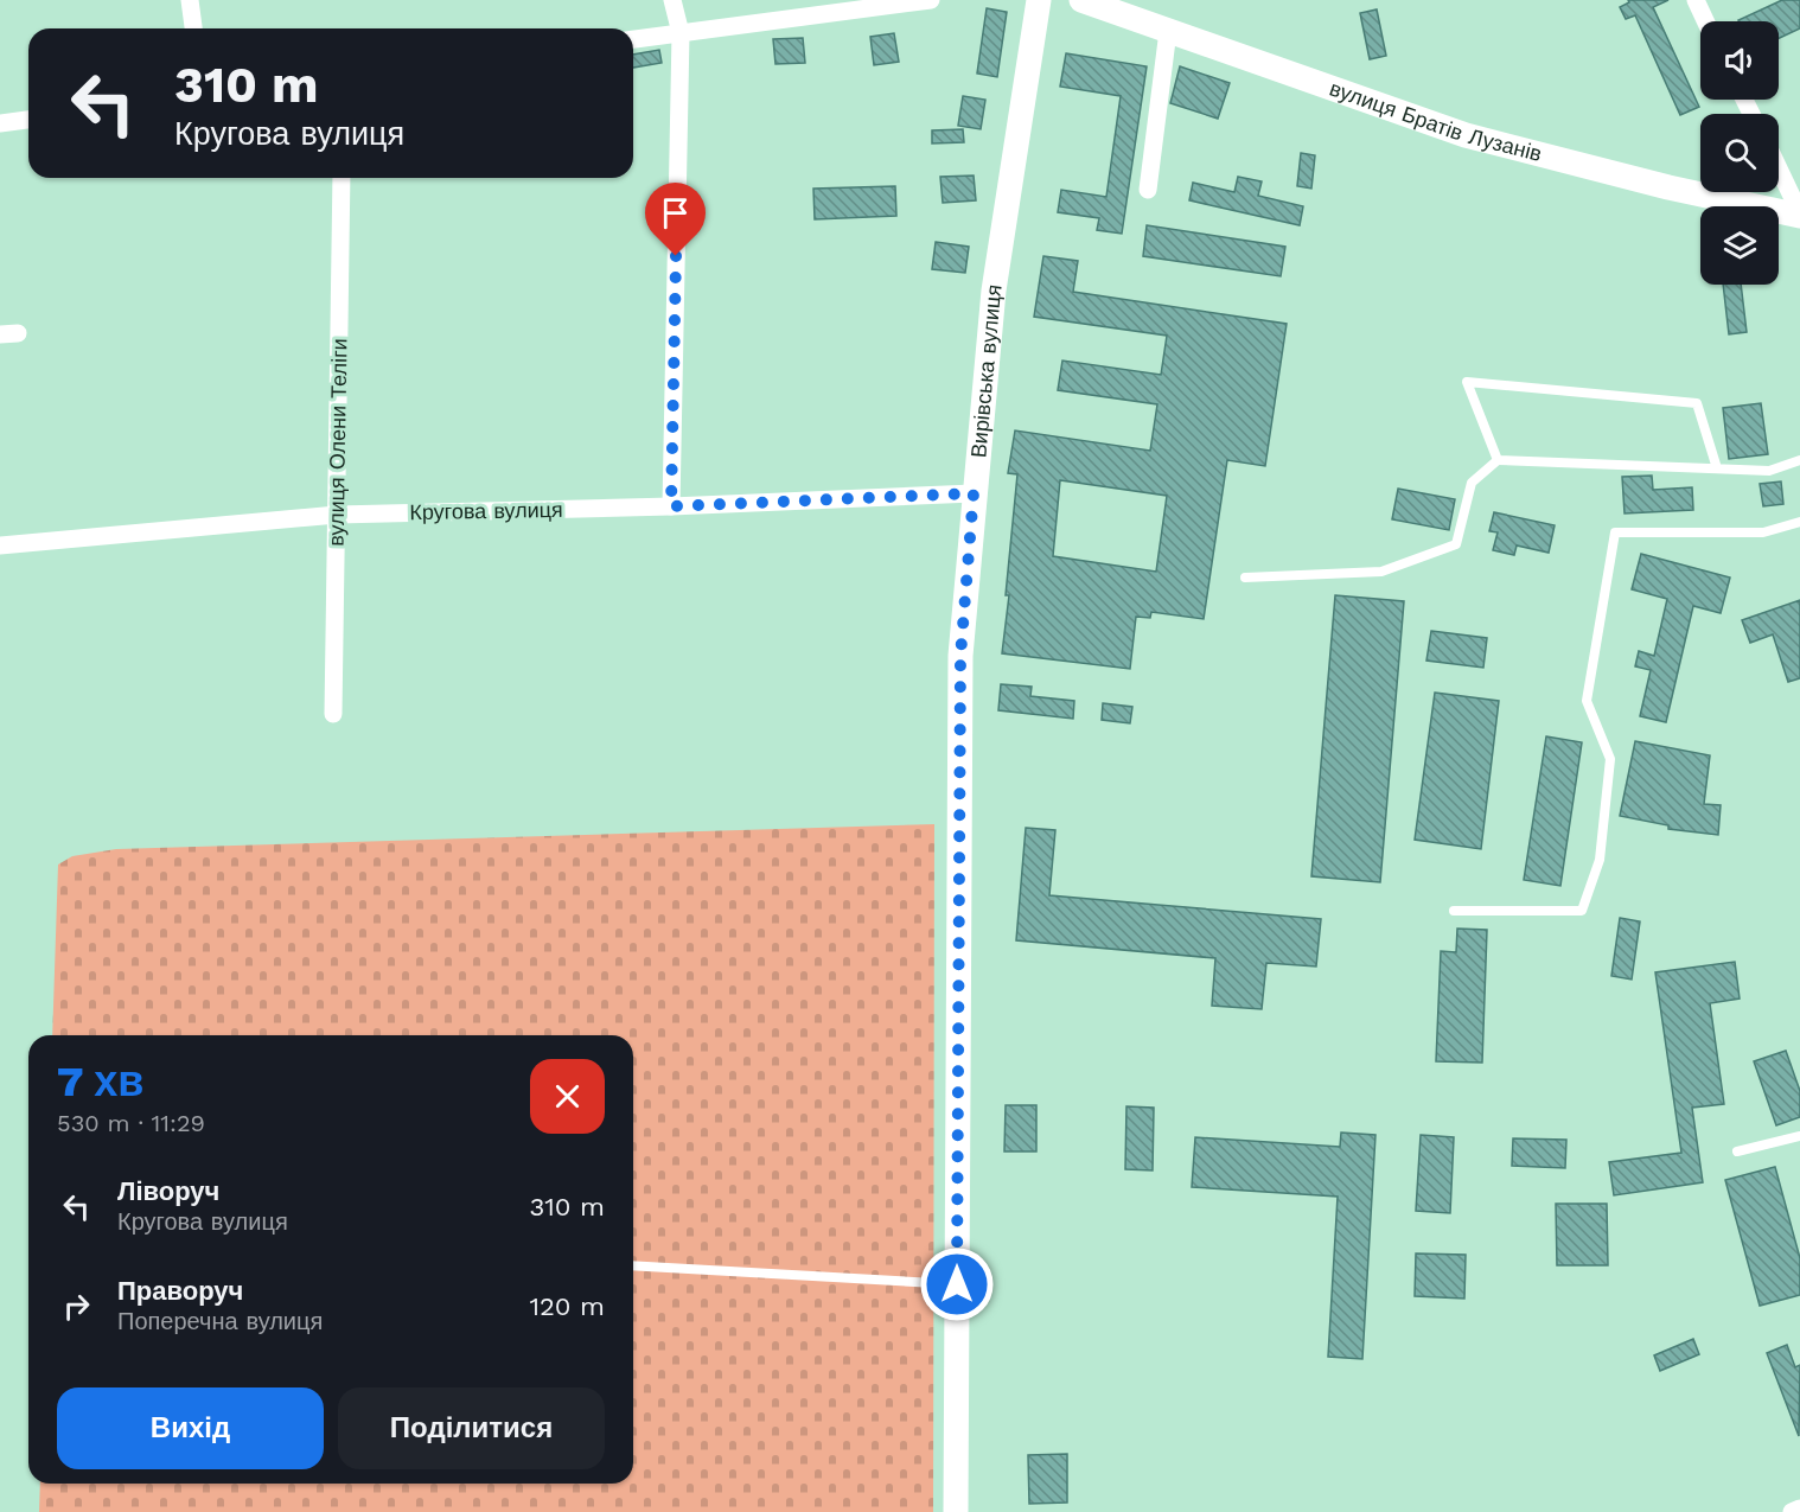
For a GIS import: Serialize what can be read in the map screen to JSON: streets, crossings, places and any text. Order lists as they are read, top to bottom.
{
  "streets": {
    "main road": ["вулиця Братів Лузанів", "Вирівська вулиця"],
    "street": ["вулиця Олени Теліги", "Кругова вулиця"]
  },
  "crossings": [
    ["Вирівська вулиця", "Кругова вулиця"],
    ["вулиця Олени Теліги", "Кругова вулиця"]
  ],
  "page": {
    "turn": ["310 m", "Кругова вулиця"],
    "heading": ["7 хв", "530 m · 11:29"],
    "list": [
      {
        "name": "Ліворуч",
        "note": "Кругова вулиця",
        "value": "310 m"
      },
      {
        "name": "Праворуч",
        "note": "Поперечна вулиця",
        "value": "120 m"
      }
    ],
    "buttons": ["Вихід", "Поділитися"]
  }
}
